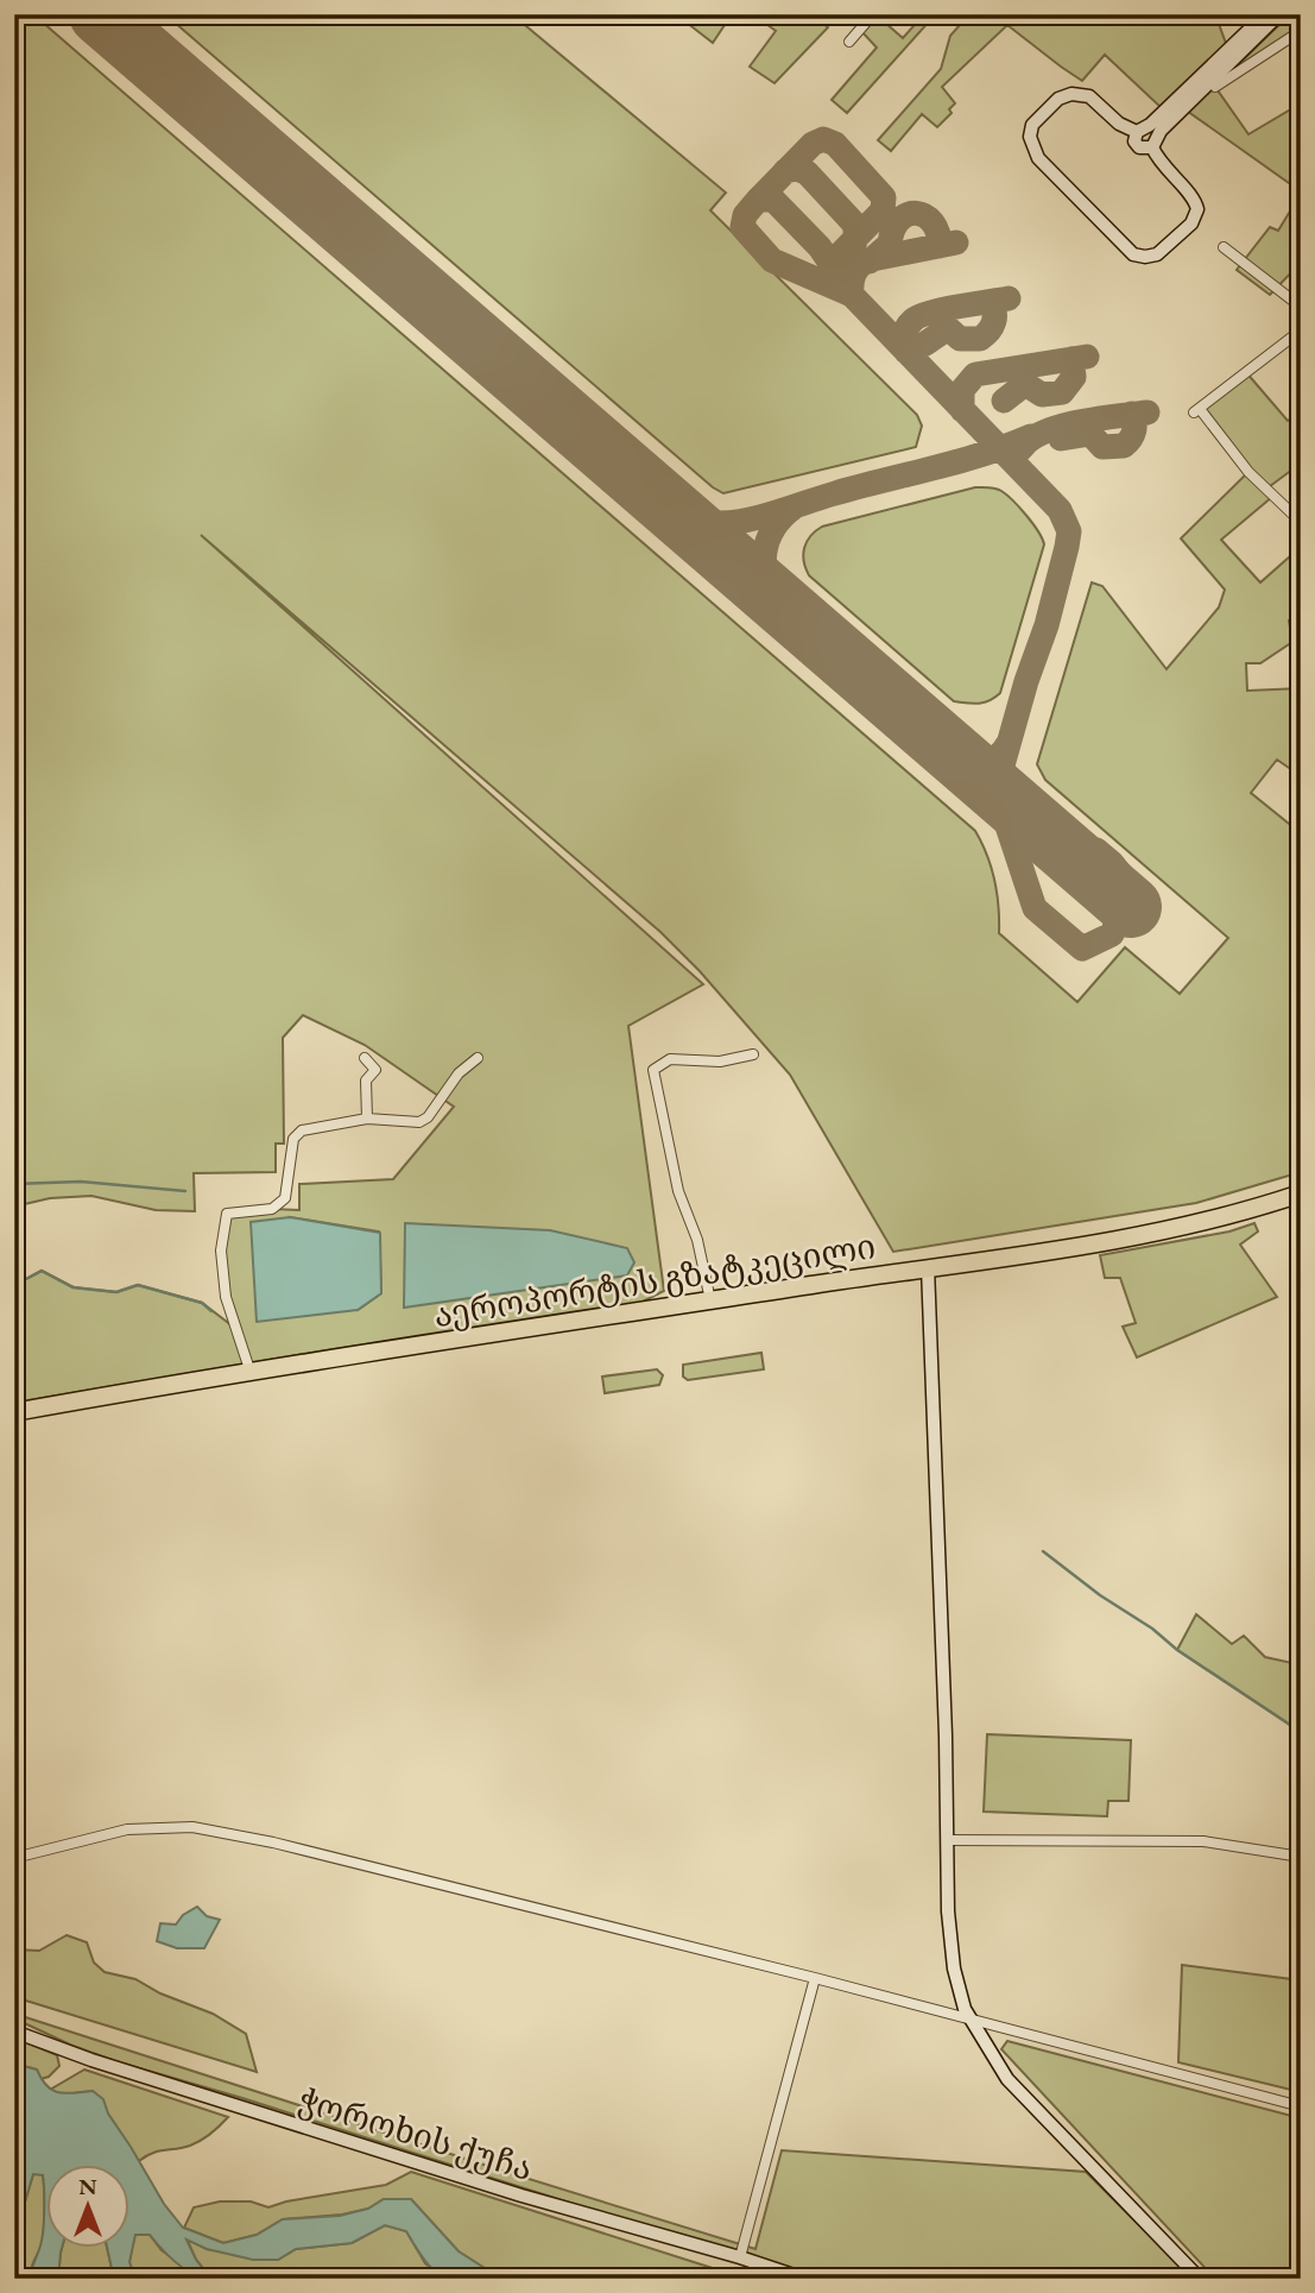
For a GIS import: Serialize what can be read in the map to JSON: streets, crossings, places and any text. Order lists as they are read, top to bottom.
{
  "streets": {
    "highway": ["აეროპორტის გზატკეცილი"],
    "street": ["ჭოროხის ქუჩა"]
  },
  "north": "top"
}
